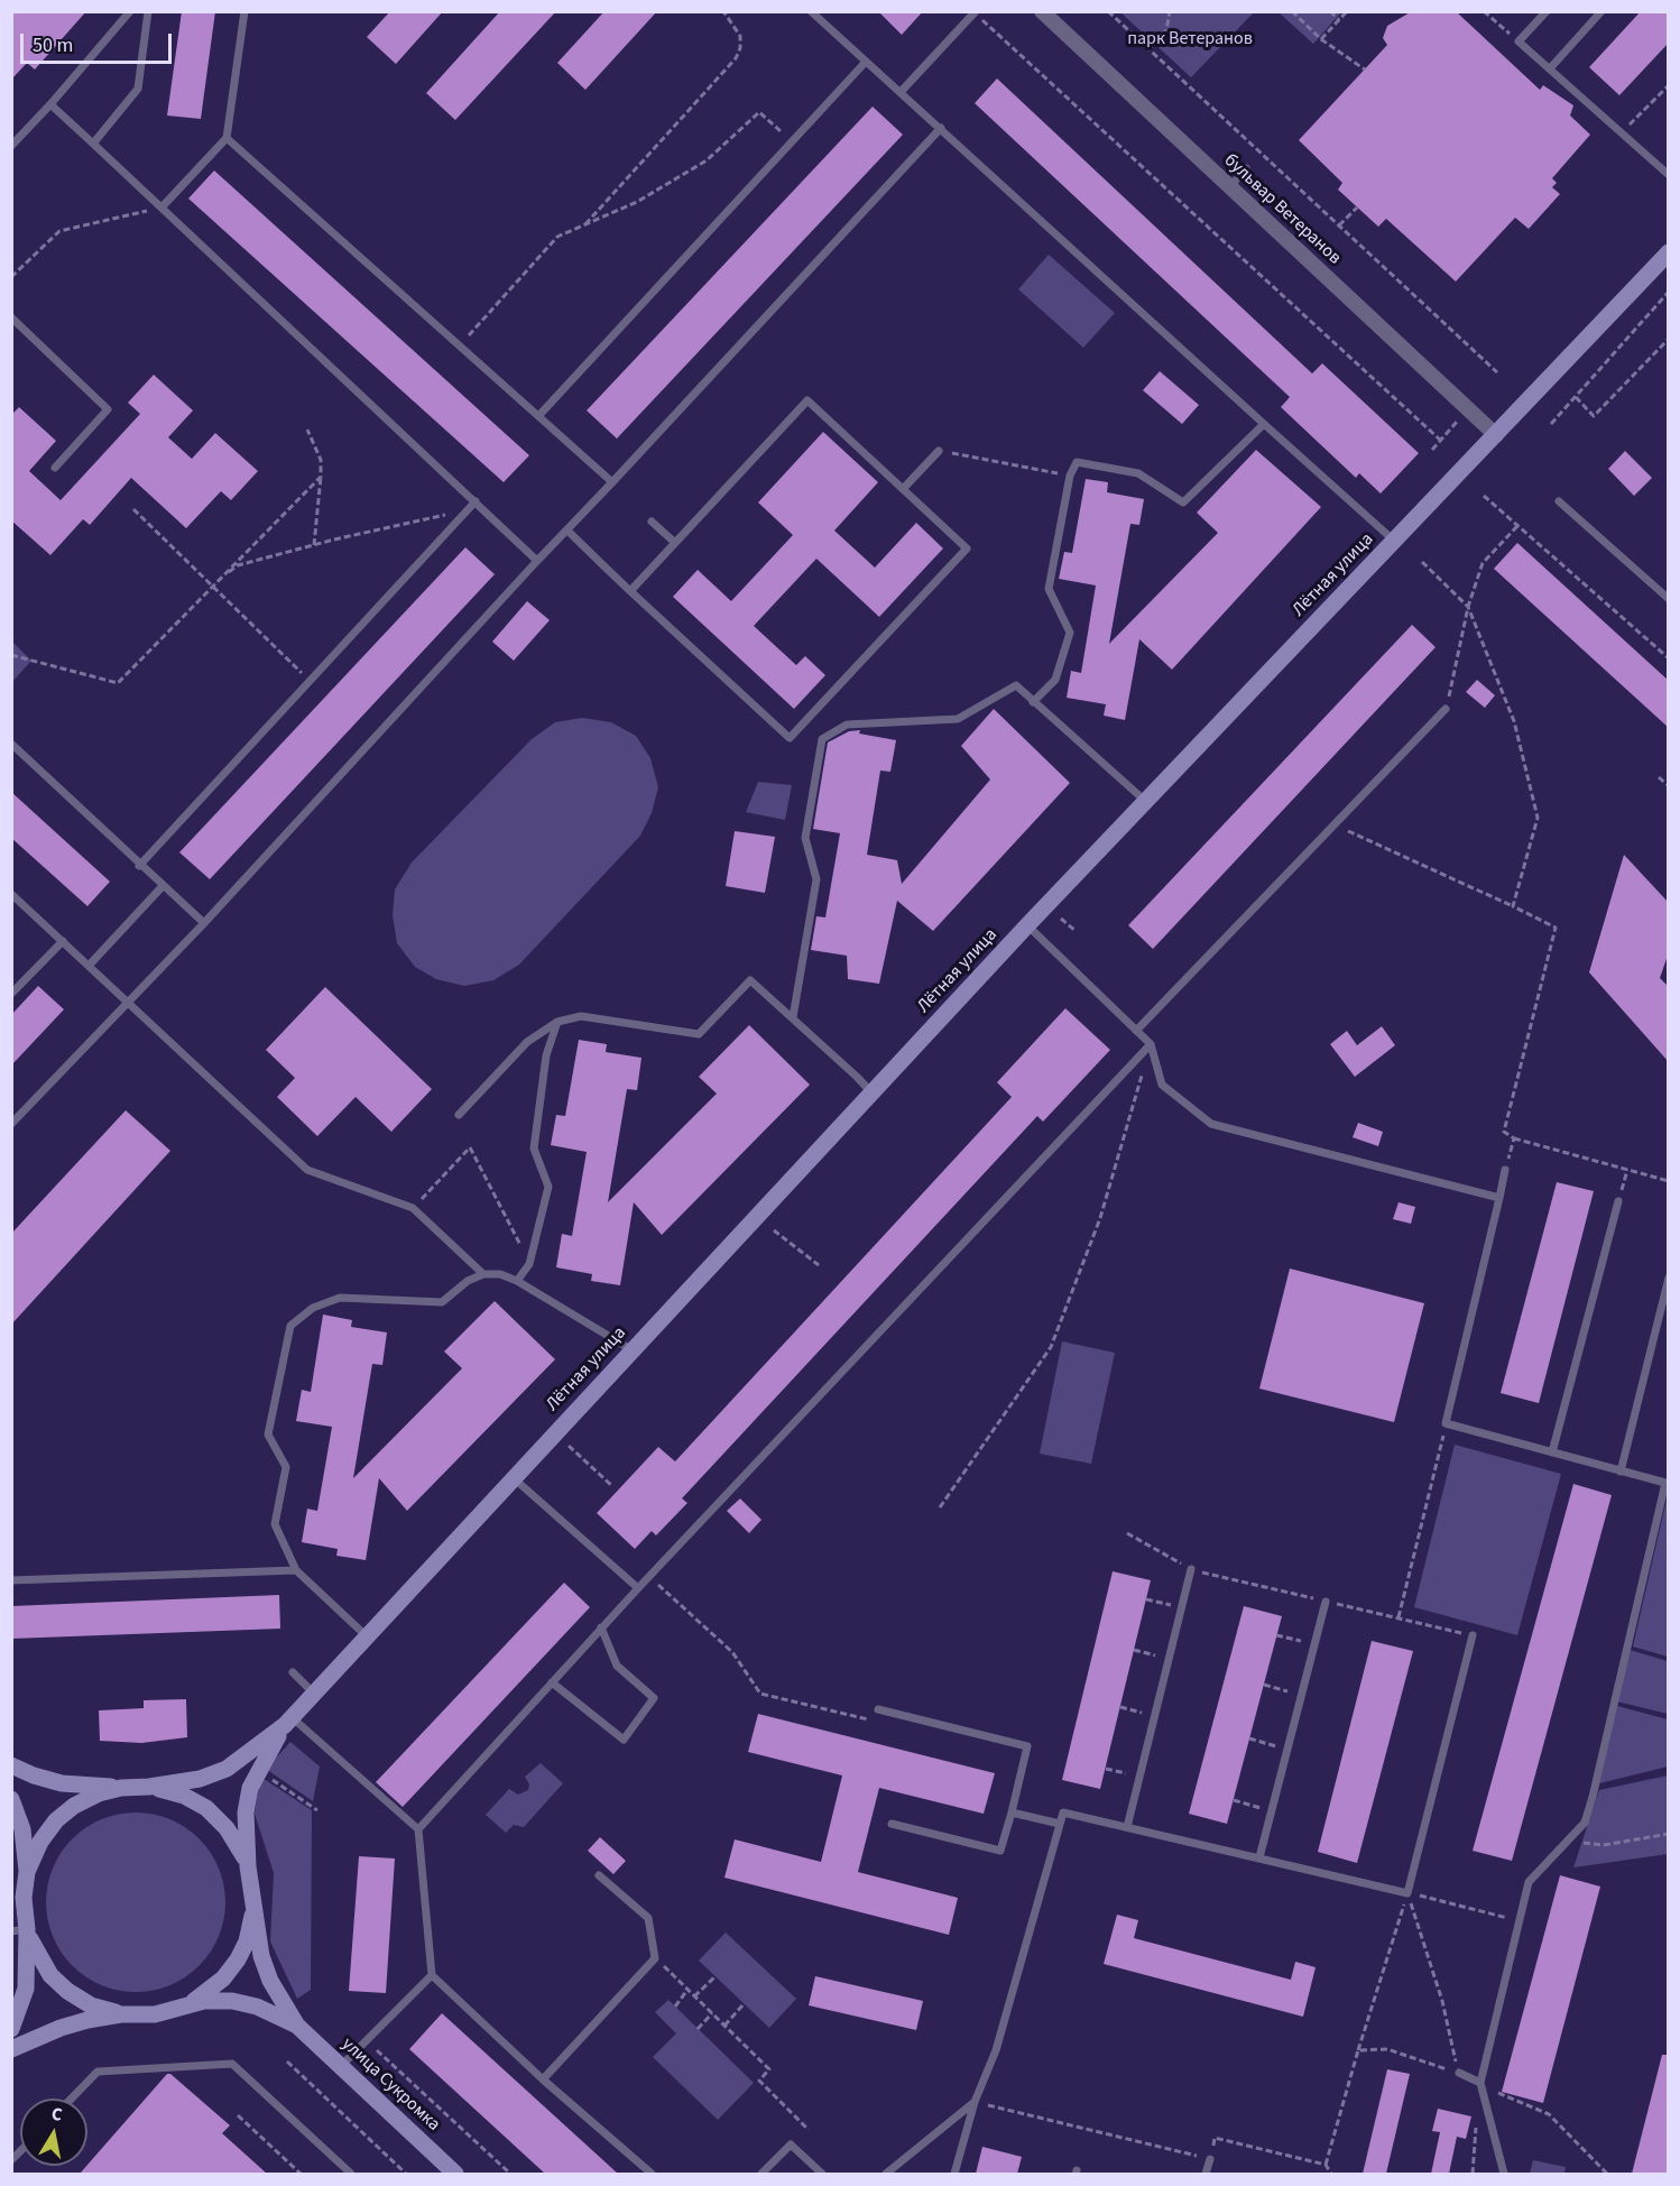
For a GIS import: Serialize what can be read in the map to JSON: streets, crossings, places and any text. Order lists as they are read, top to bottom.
{
  "streets": {
    "street": ["бульвар Ветеранов", "Лётная улица", "улица Сукромка"]
  },
  "crossings": [
    ["бульвар Ветеранов", "Лётная улица"]
  ],
  "parks": ["парк Ветеранов"],
  "scale_bar": "50 m",
  "north": "top"
}
